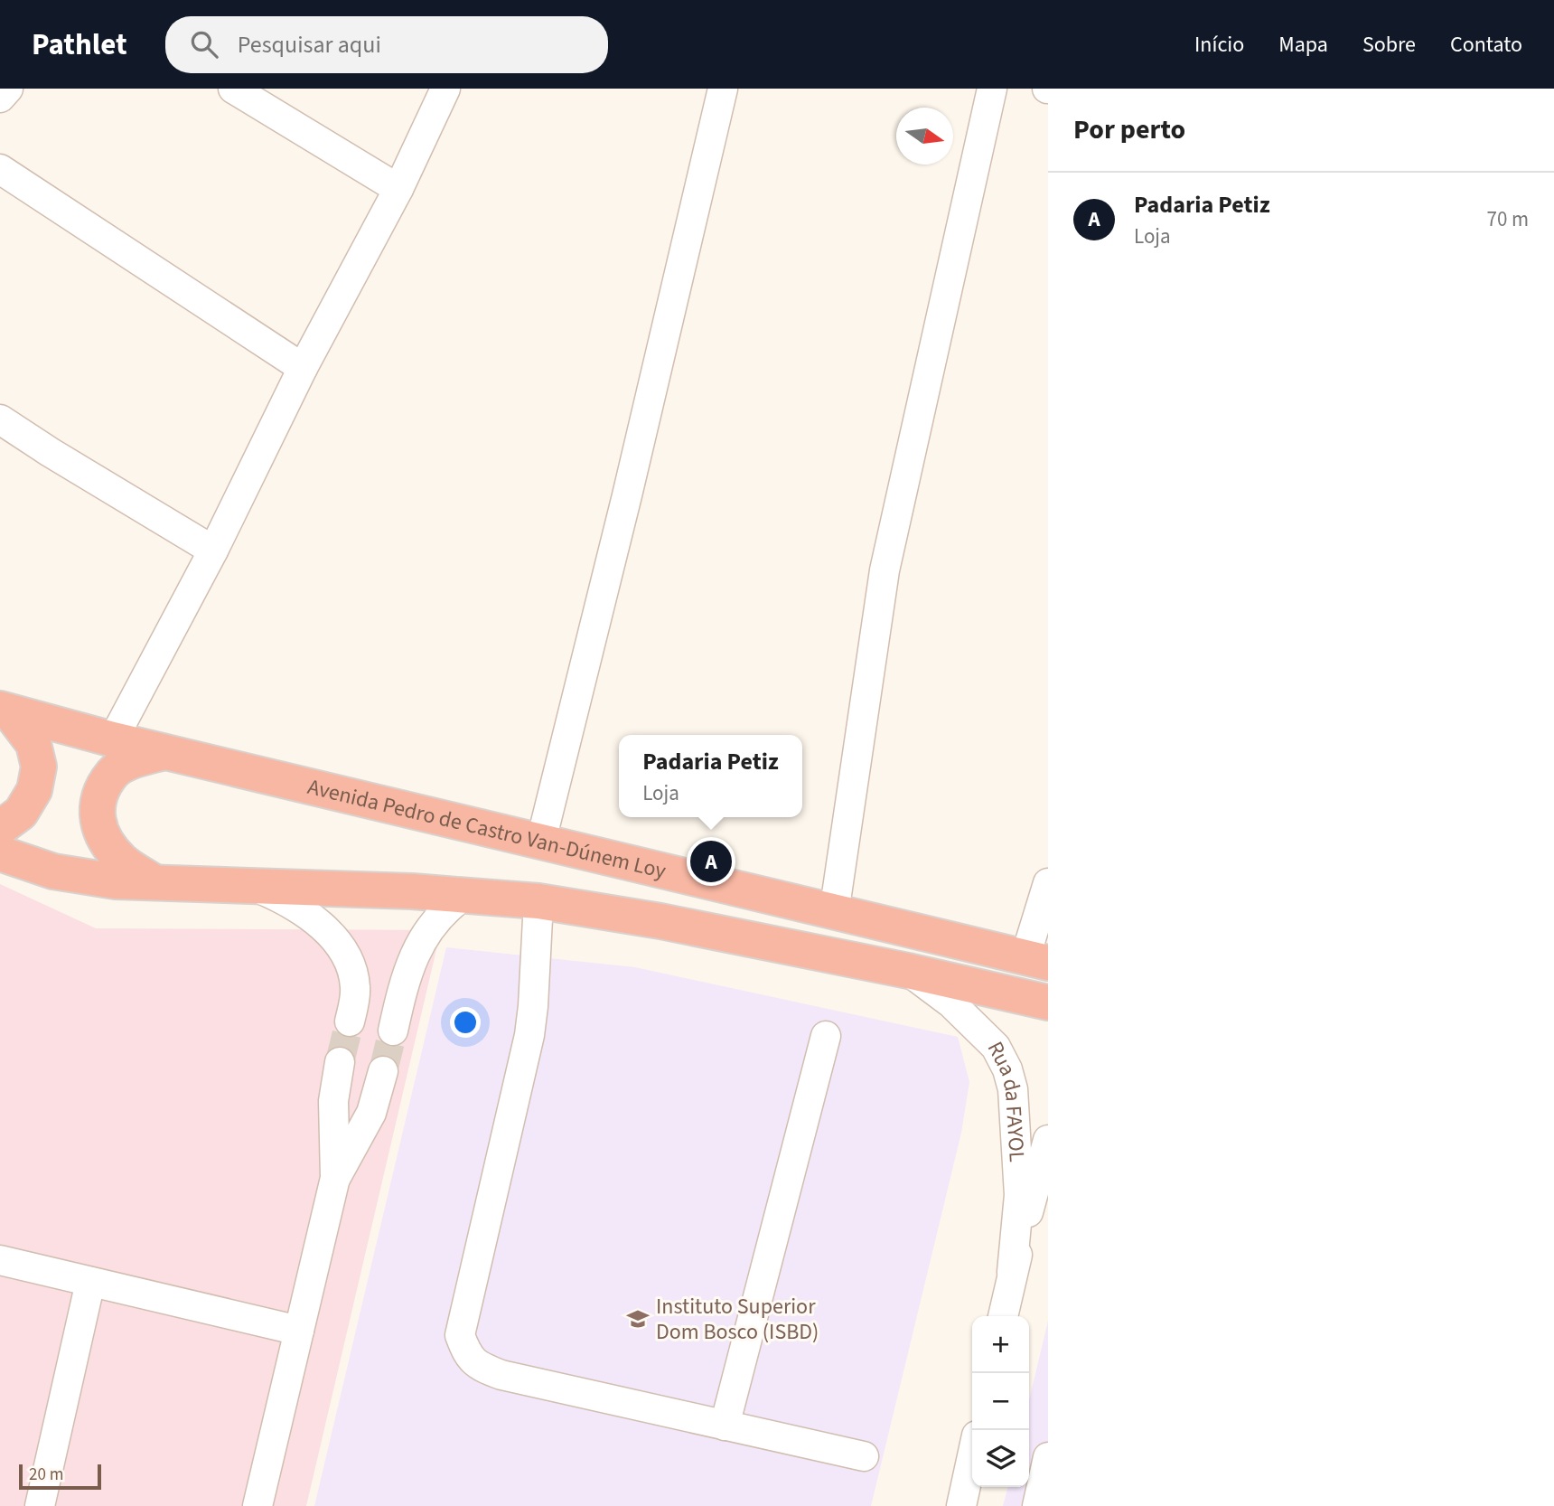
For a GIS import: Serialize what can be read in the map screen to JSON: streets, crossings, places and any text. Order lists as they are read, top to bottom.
{
  "streets": {
    "highway": ["Avenida Pedro de Castro Van-Dúnem Loy"],
    "street": ["Rua da FAYOL"]
  },
  "places": {
    "school or university": ["Instituto Superior Dom Bosco (ISBD)"]
  },
  "scale_bar": "20 m",
  "north": "right",
  "page": {
    "header": "Pathlet",
    "search": "Pesquisar aqui",
    "nav": [
      "Início",
      "Mapa",
      "Sobre",
      "Contato"
    ],
    "heading": "Por perto",
    "list": [
      {
        "mark": "A",
        "name": "Padaria Petiz",
        "note": "Loja",
        "value": "70 m"
      }
    ],
    "popup": ["Padaria Petiz", "Loja"],
    "pins": "A",
    "map_buttons": ["+", "−"],
    "scale": "20 m"
  }
}
